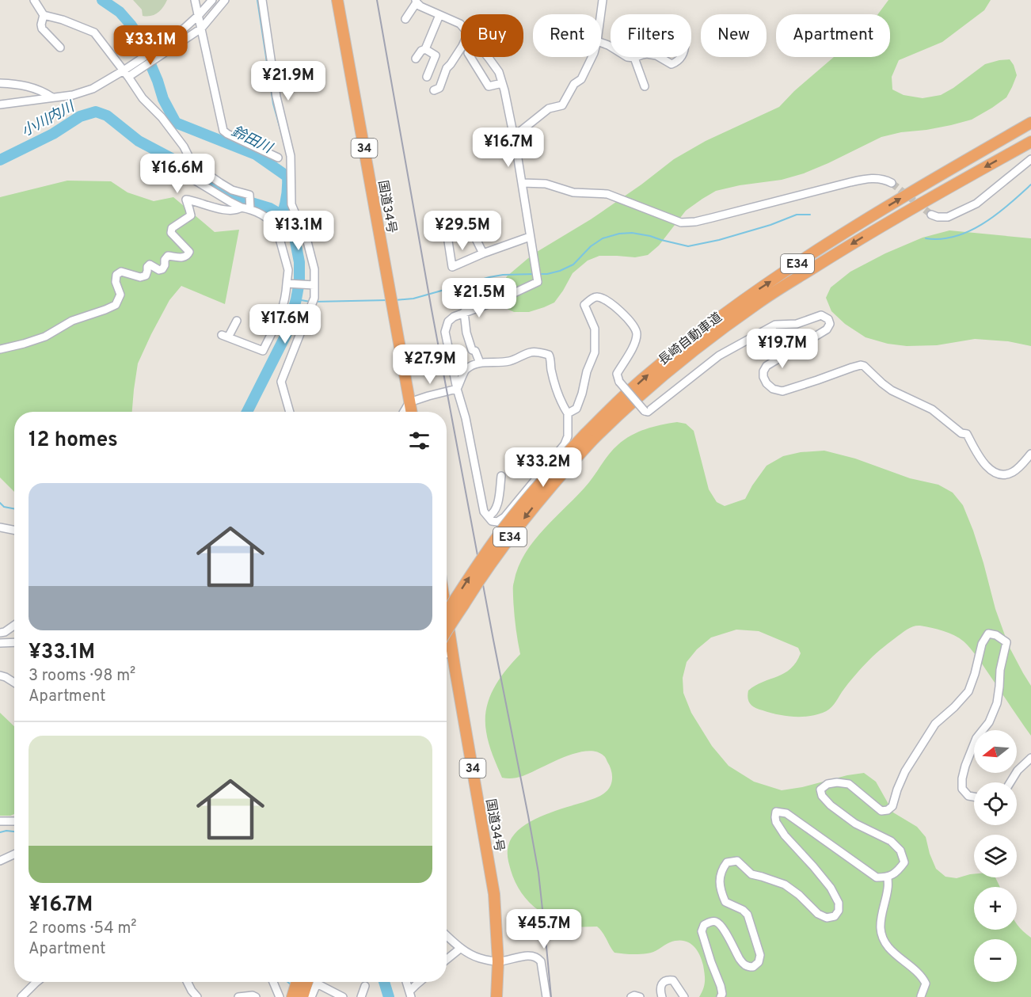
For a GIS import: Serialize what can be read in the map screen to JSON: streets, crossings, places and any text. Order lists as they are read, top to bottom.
{
  "streets": {
    "highway": [
      "34",
      "国道34号",
      "E34",
      "長崎自動車道"
    ]
  },
  "water": ["小川内川", "鈴田川"],
  "north": "left",
  "page": {
    "chip": [
      "Buy",
      "Rent",
      "Filters",
      "New",
      "Apartment"
    ],
    "price": [
      "¥33.1M",
      "¥21.9M",
      "¥16.7M",
      "¥16.6M",
      "¥13.1M",
      "¥29.5M",
      "¥21.5M",
      "¥17.6M",
      "¥19.7M",
      "¥27.9M",
      "¥33.2M",
      "¥45.7M"
    ],
    "heading": "12 homes",
    "list": [
      {
        "name": "¥33.1M",
        "note": "3 rooms · 98 m² · Apartment"
      },
      {
        "name": "¥16.7M",
        "note": "2 rooms · 54 m² · Apartment"
      }
    ],
    "map_buttons": ["+", "−"]
  }
}
